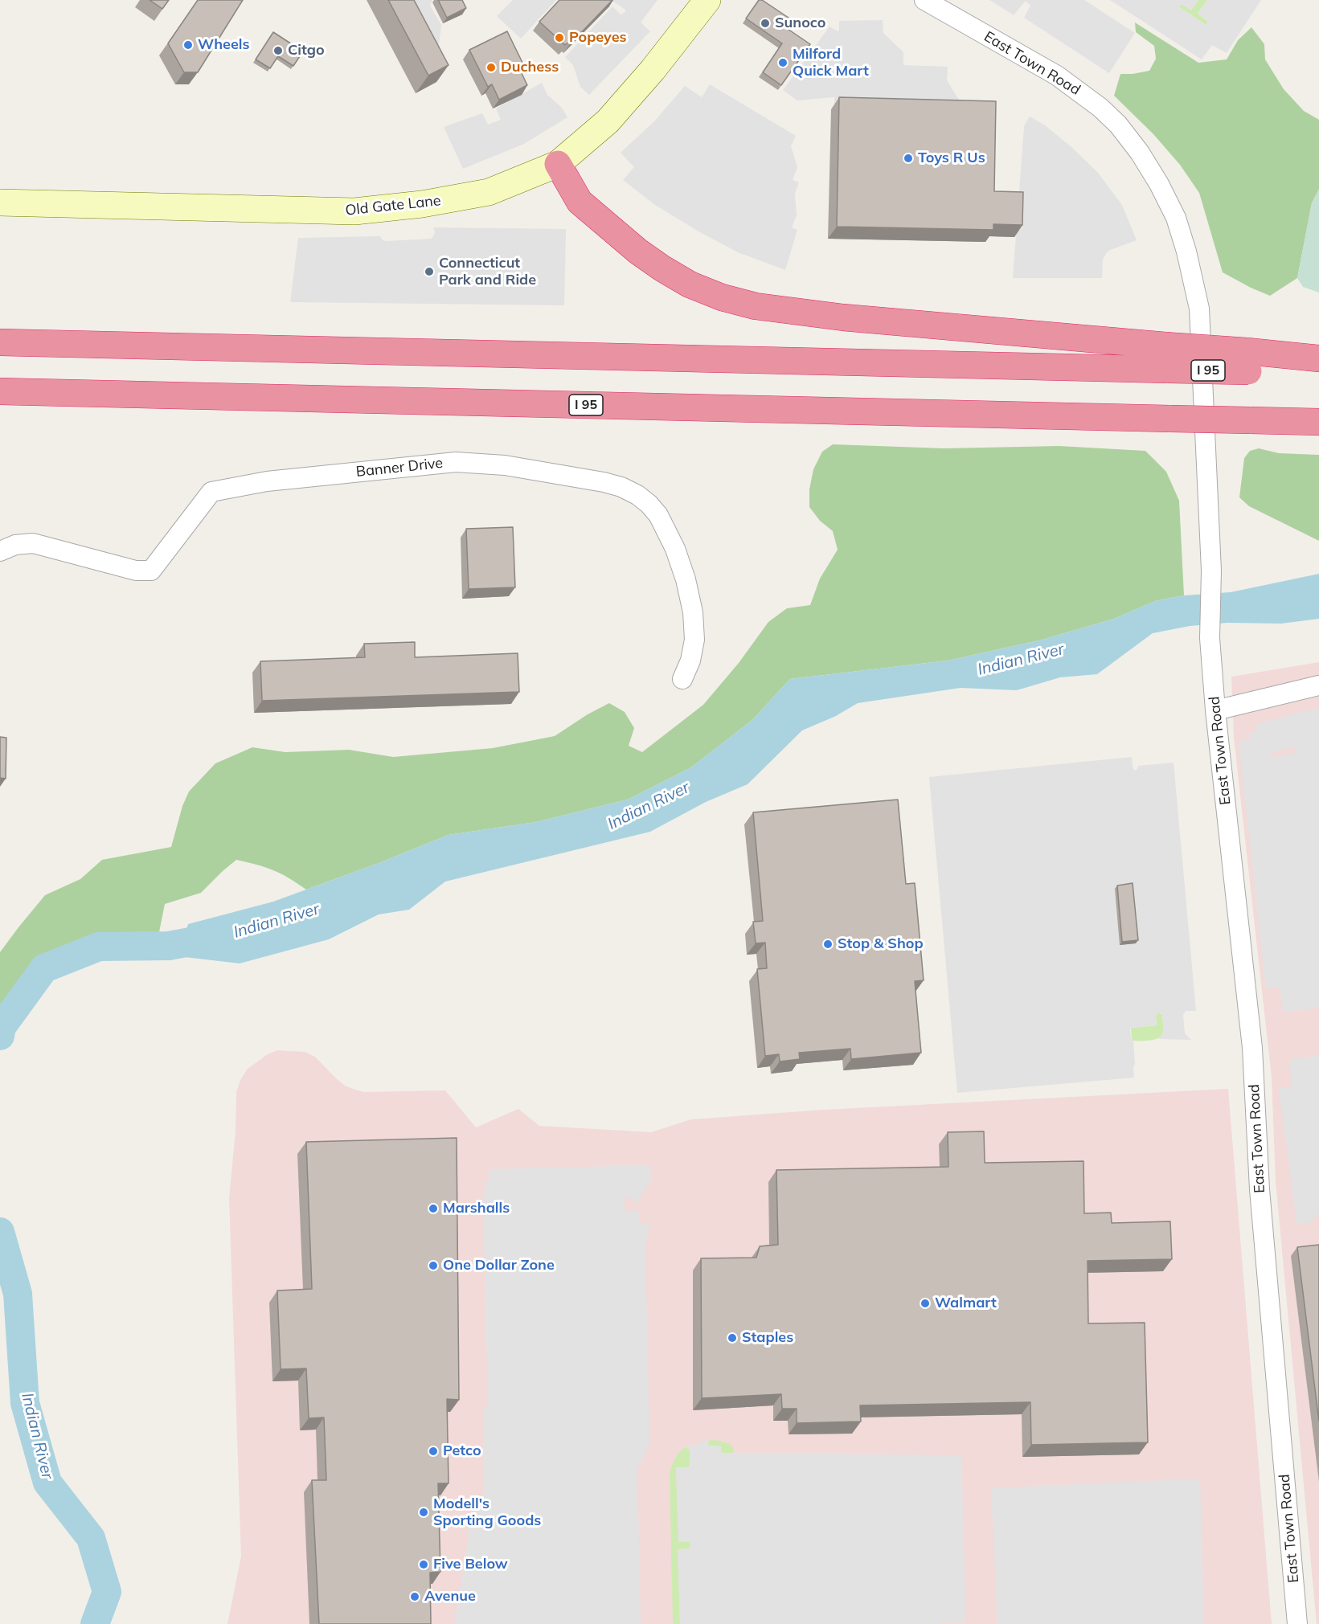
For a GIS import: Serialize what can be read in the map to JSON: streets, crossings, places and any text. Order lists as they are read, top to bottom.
{
  "streets": {
    "highway": ["I 95"],
    "main road": ["Old Gate Lane"],
    "street": ["East Town Road", "Banner Drive"]
  },
  "water": ["Indian River"],
  "places": [
    "Sunoco",
    "Popeyes",
    "Wheels",
    "Citgo",
    "Milford Quick Mart",
    "Duchess",
    "Toys R Us",
    "Connecticut Park and Ride",
    "Stop & Shop",
    "Marshalls",
    "One Dollar Zone",
    "Walmart",
    "Staples",
    "Petco",
    "Modell's Sporting Goods",
    "Five Below",
    "Avenue"
  ]
}
